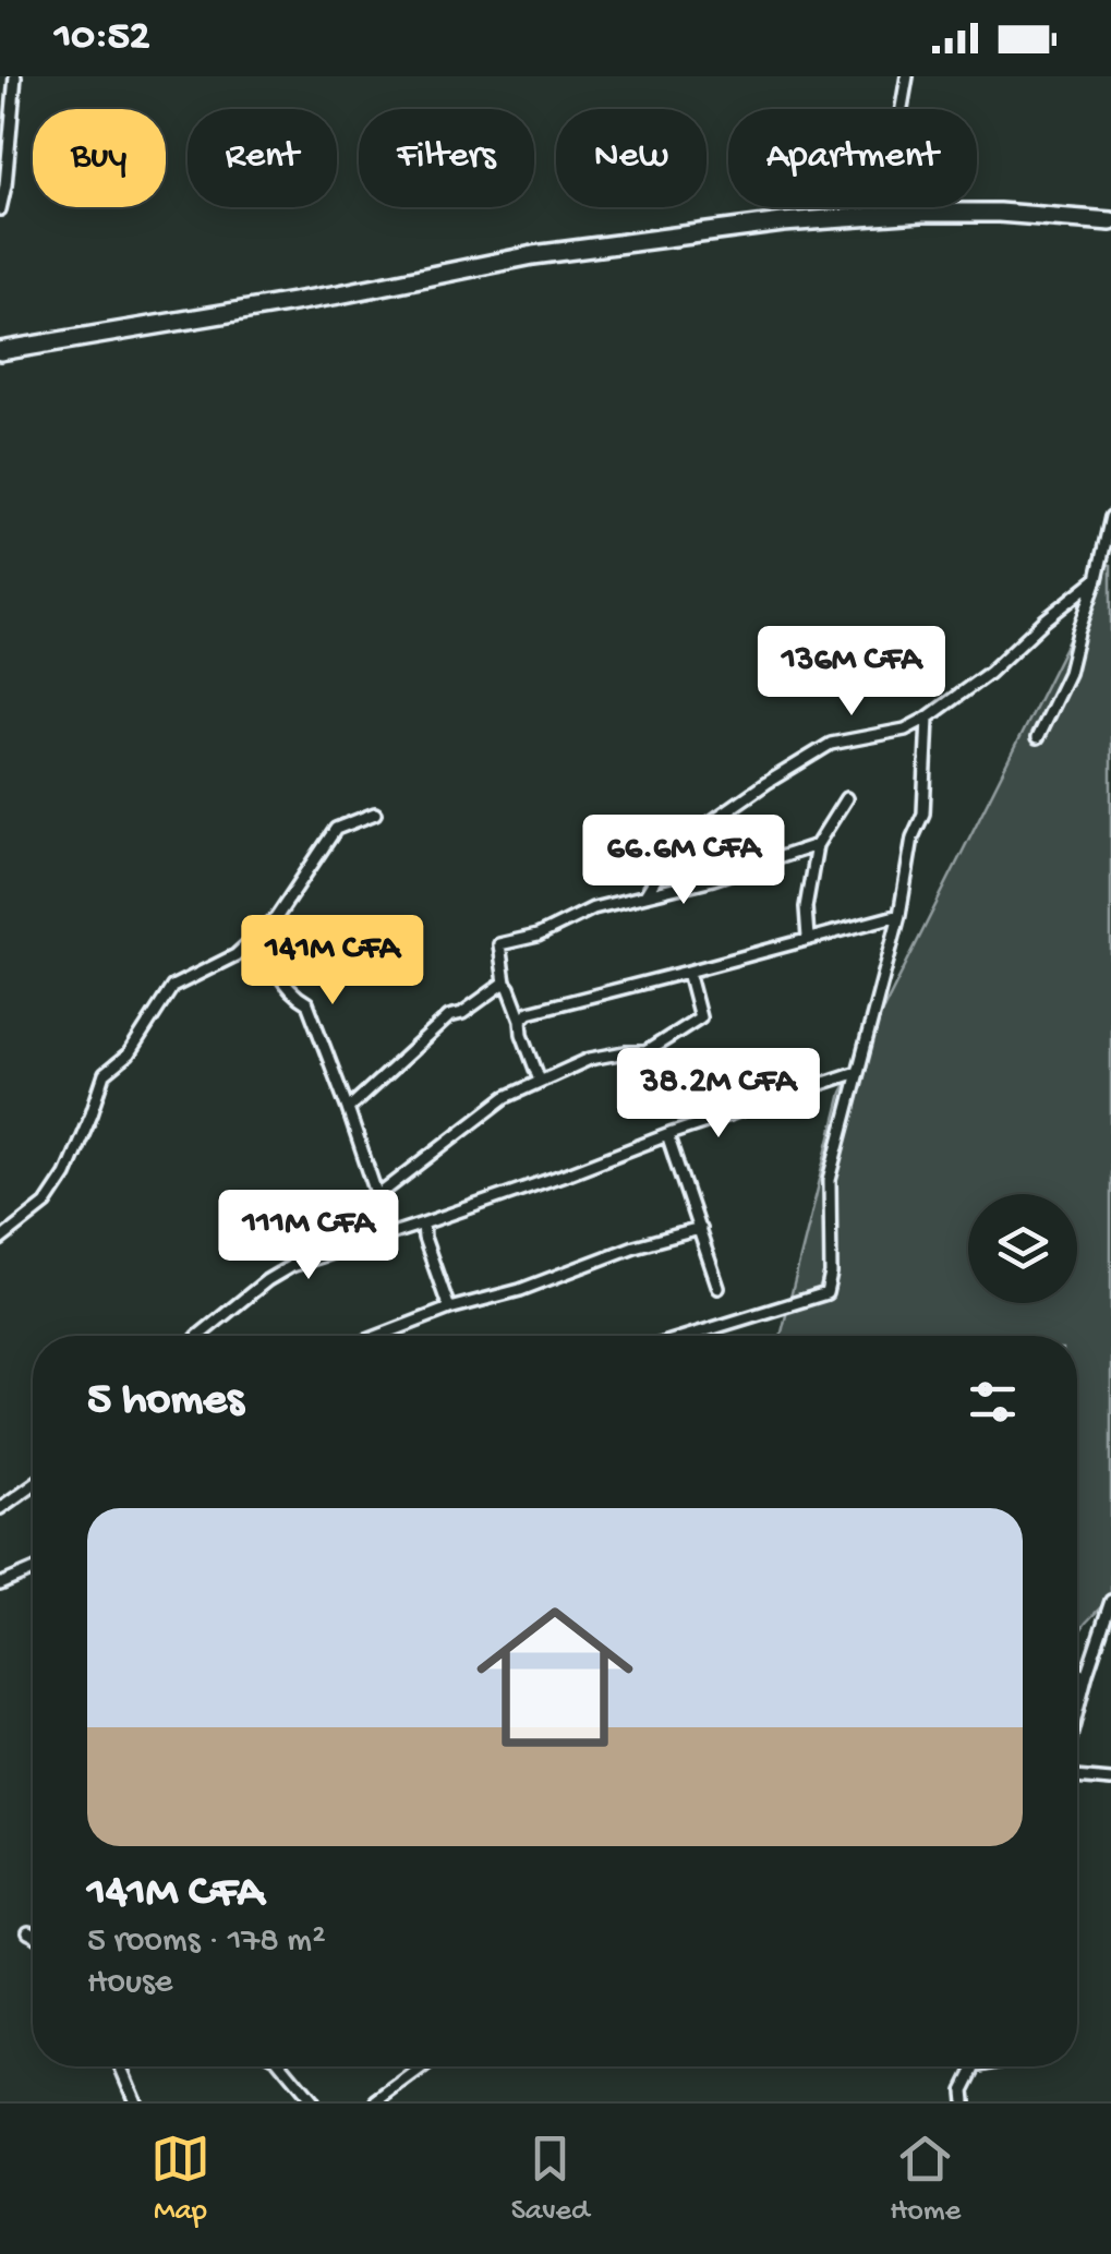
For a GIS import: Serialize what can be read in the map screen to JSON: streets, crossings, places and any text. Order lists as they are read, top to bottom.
{
  "page": {
    "status": "10:52",
    "chip": [
      "Buy",
      "Rent",
      "Filters",
      "New",
      "Apartment"
    ],
    "price": [
      "136M CFA",
      "66.6M CFA",
      "141M CFA",
      "38.2M CFA",
      "111M CFA"
    ],
    "heading": "5 homes",
    "list": [
      {
        "name": "141M CFA",
        "note": "5 rooms · 178 m² · House"
      }
    ],
    "tabs": ["Map", "Saved", "Home"]
  }
}
